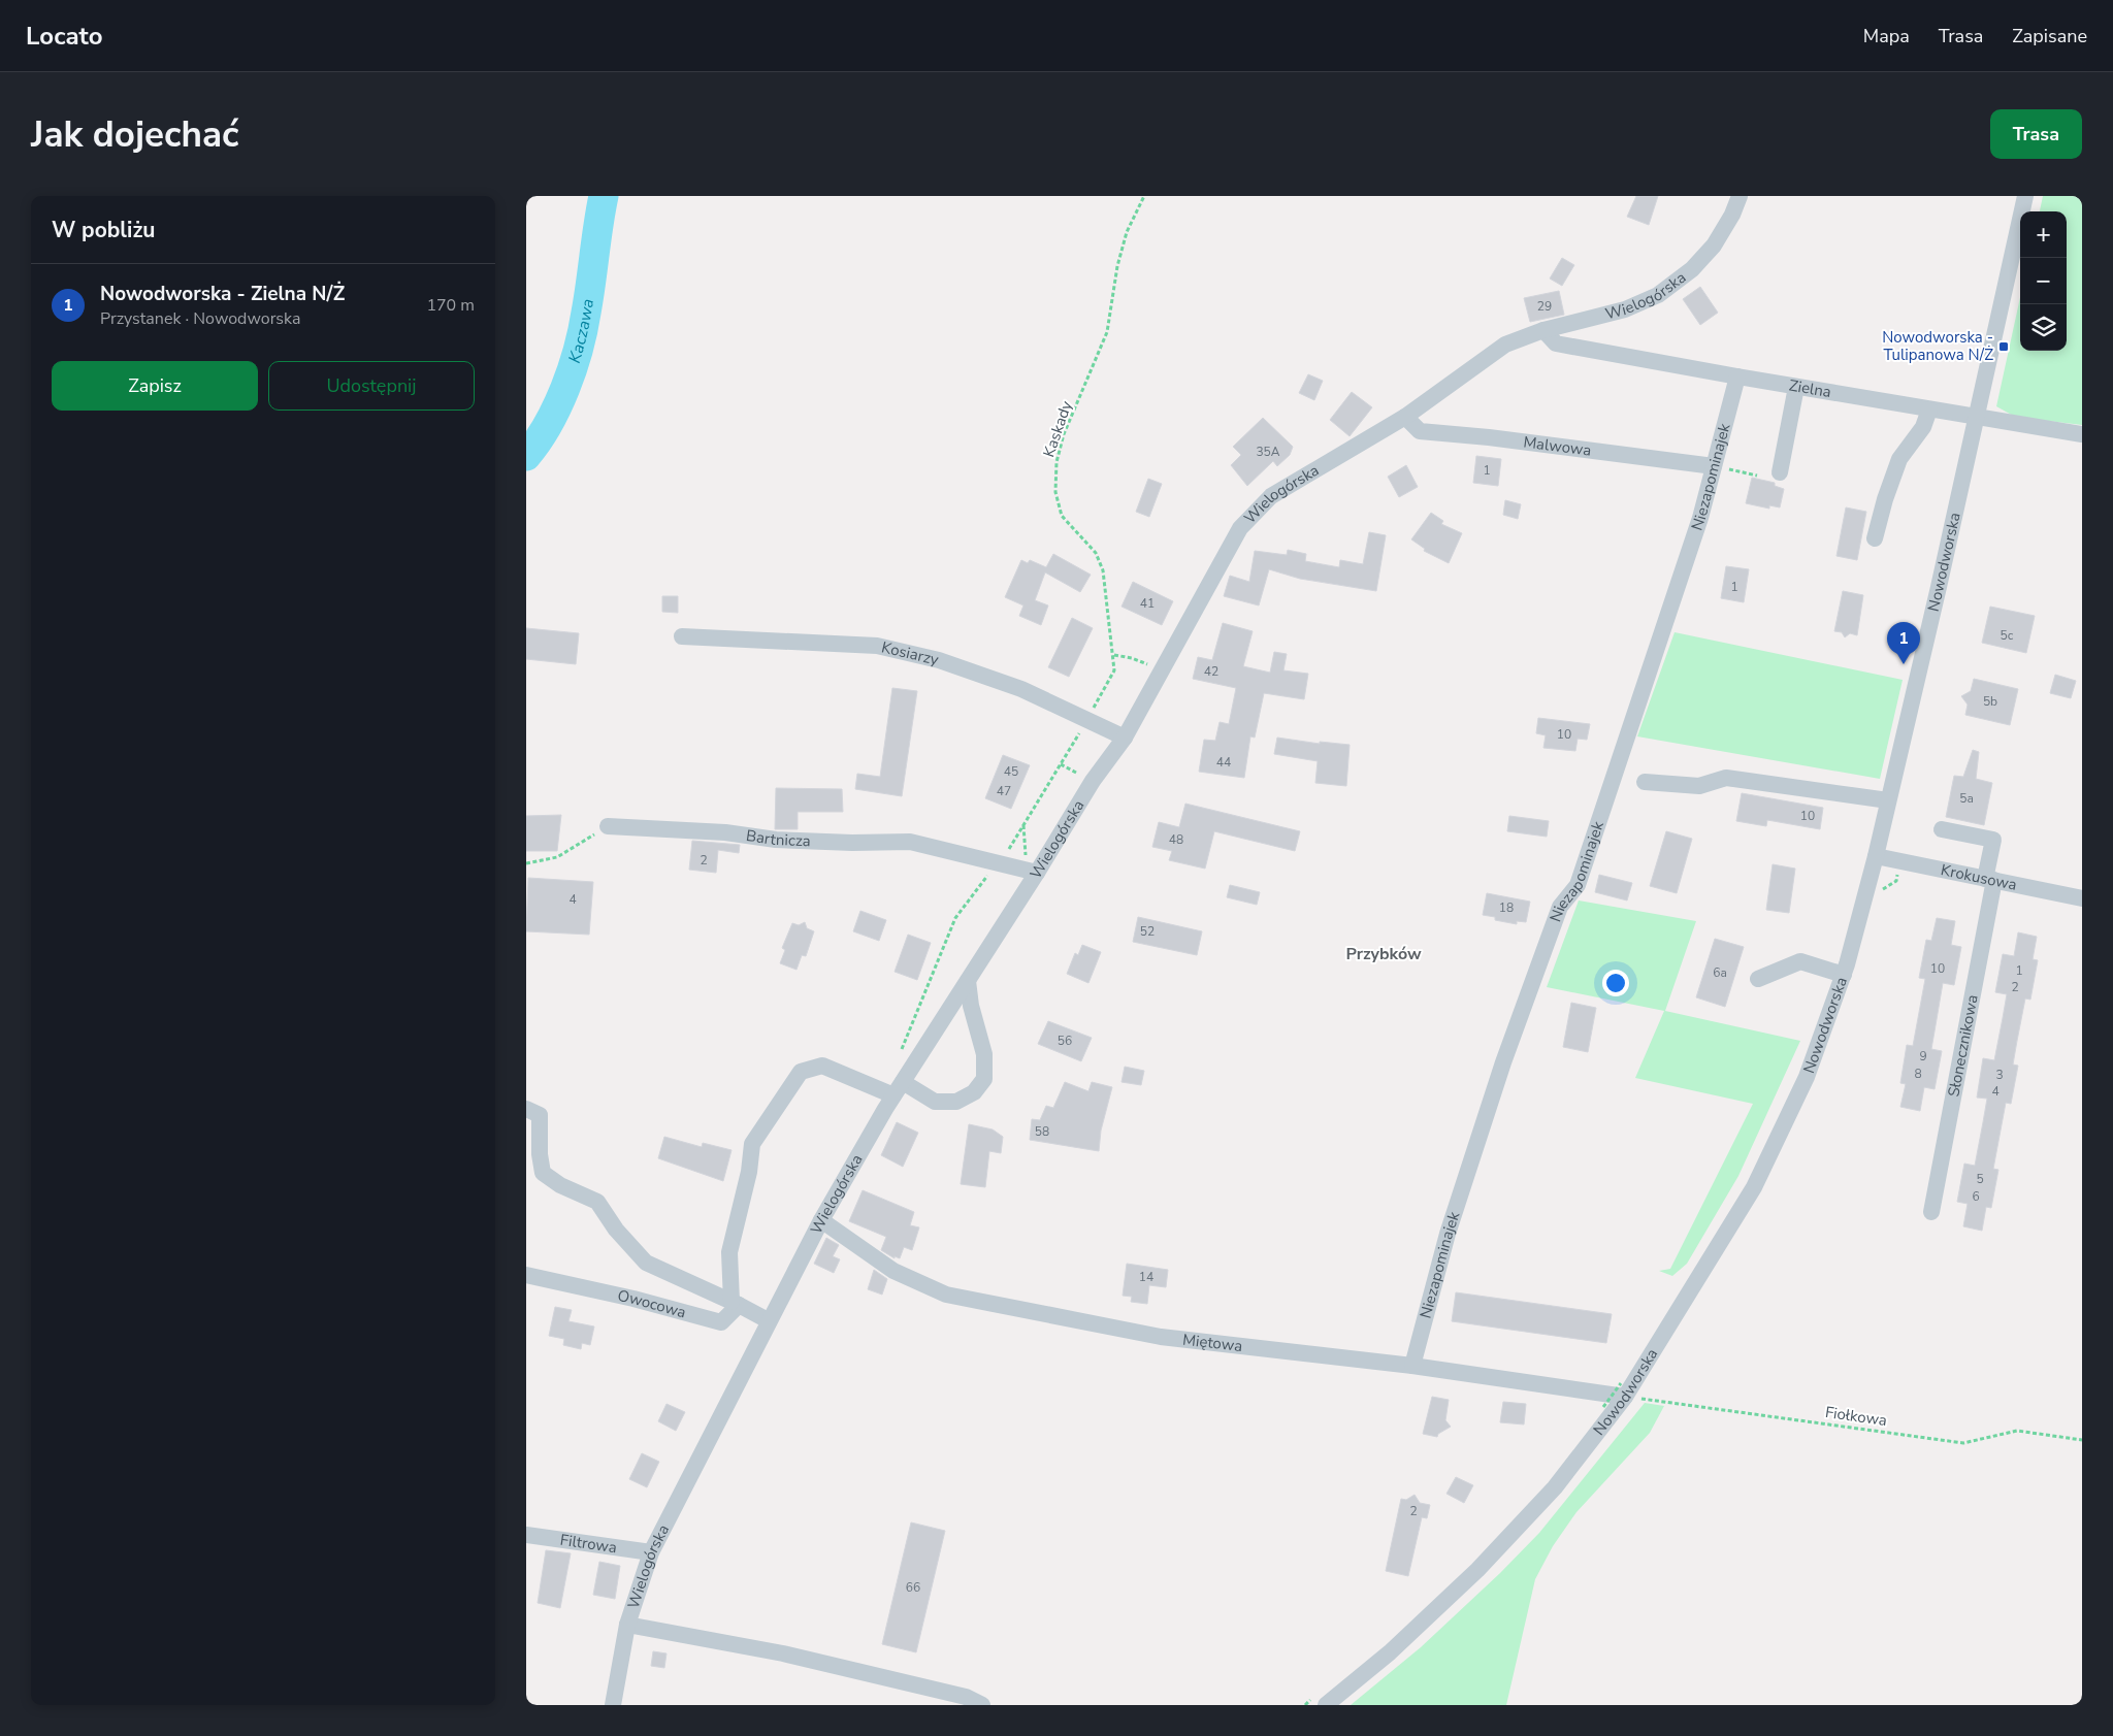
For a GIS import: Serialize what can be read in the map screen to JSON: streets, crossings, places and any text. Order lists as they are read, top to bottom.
{
  "streets": {
    "street": [
      "Wielogórska",
      "Zielna",
      "Malwowa",
      "Niezapominajek",
      "Nowodworska",
      "Kosiarzy",
      "Bartnicza",
      "Krokusowa",
      "Słonecznikowa",
      "Owocowa",
      "Miętowa",
      "Filtrowa"
    ],
    "path": ["Kaskady", "Fiołkowa"]
  },
  "crossings": [
    ["Wielogórska", "Zielna"],
    ["Wielogórska", "Malwowa"],
    ["Wielogórska", "Kosiarzy"],
    ["Wielogórska", "Bartnicza"],
    ["Wielogórska", "Miętowa"],
    ["Wielogórska", "Filtrowa"],
    ["Zielna", "Niezapominajek"],
    ["Zielna", "Nowodworska"],
    ["Kaskady", "Kosiarzy"],
    ["Kaskady", "Bartnicza"],
    ["Malwowa", "Niezapominajek"],
    ["Niezapominajek", "Miętowa"],
    ["Nowodworska", "Krokusowa"],
    ["Nowodworska", "Miętowa"],
    ["Nowodworska", "Fiołkowa"],
    ["Krokusowa", "Słonecznikowa"],
    ["Miętowa", "Fiołkowa"]
  ],
  "districts": ["Przybków"],
  "water": ["Kaczawa"],
  "places": {
    "transit": ["Nowodworska - Tulipanowa N/Ż"]
  },
  "house_numbers": [
    "29",
    "35A",
    "1",
    "1",
    "41",
    "5c",
    "42",
    "5b",
    "10",
    "44",
    "45",
    "47",
    "5a",
    "10",
    "48",
    "2",
    "4",
    "18",
    "52",
    "10",
    "1",
    "6a",
    "2",
    "56",
    "9",
    "8",
    "3",
    "4",
    "58",
    "5",
    "6",
    "14",
    "2",
    "66"
  ],
  "page": {
    "header": "Locato",
    "nav": ["Mapa", "Trasa", "Zapisane"],
    "buttons": [
      "Trasa",
      ["Zapisz", "Udostępnij"]
    ],
    "title": "Jak dojechać",
    "heading": "W pobliżu",
    "map_buttons": ["+", "−"],
    "list": [
      {
        "mark": "1",
        "name": "Nowodworska - Zielna N/Ż",
        "note": "Przystanek · Nowodworska",
        "value": "170 m"
      }
    ],
    "pins": "1"
  }
}
